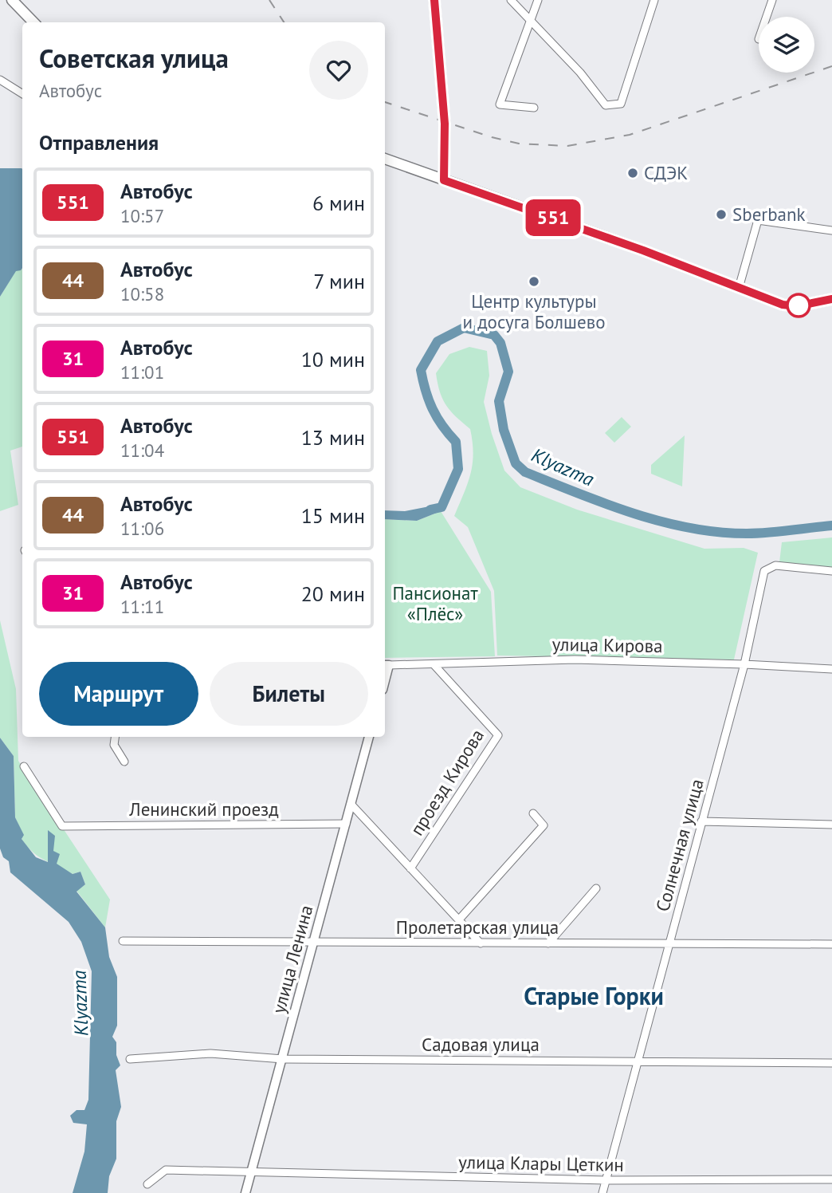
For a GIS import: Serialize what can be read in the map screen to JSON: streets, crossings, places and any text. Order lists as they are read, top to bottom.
{
  "streets": {
    "street": [
      "улица Кирова",
      "проезд Кирова",
      "Ленинский проезд",
      "Солнечная улица",
      "Пролетарская улица",
      "улица Ленина",
      "Садовая улица",
      "улица Клары Цеткин"
    ]
  },
  "crossings": [
    ["улица Кирова", "проезд Кирова"],
    ["улица Кирова", "Солнечная улица"],
    ["Ленинский проезд", "улица Ленина"],
    ["Солнечная улица", "Пролетарская улица"],
    ["Солнечная улица", "Садовая улица"],
    ["Солнечная улица", "улица Клары Цеткин"],
    ["Пролетарская улица", "улица Ленина"],
    ["улица Ленина", "Садовая улица"],
    ["улица Ленина", "улица Клары Цеткин"]
  ],
  "districts": ["Старые Горки"],
  "water": ["Klyazma"],
  "parks": ["Пансионат «Плёс»"],
  "places": ["СДЭК", "Sberbank", "Центр культуры и досуга Болшево"],
  "lines": ["bus line 551"],
  "page": {
    "on_map": "551",
    "heading": [
      ["Советская улица", "Автобус"],
      "Отправления"
    ],
    "list": [
      {
        "mark": "551",
        "name": "Автобус",
        "note": "10:57",
        "value": "6 мин"
      },
      {
        "mark": "44",
        "name": "Автобус",
        "note": "10:58",
        "value": "7 мин"
      },
      {
        "mark": "31",
        "name": "Автобус",
        "note": "11:01",
        "value": "10 мин"
      },
      {
        "mark": "551",
        "name": "Автобус",
        "note": "11:04",
        "value": "13 мин"
      },
      {
        "mark": "44",
        "name": "Автобус",
        "note": "11:06",
        "value": "15 мин"
      },
      {
        "mark": "31",
        "name": "Автобус",
        "note": "11:11",
        "value": "20 мин"
      }
    ],
    "buttons": ["Маршрут", "Билеты"]
  }
}
